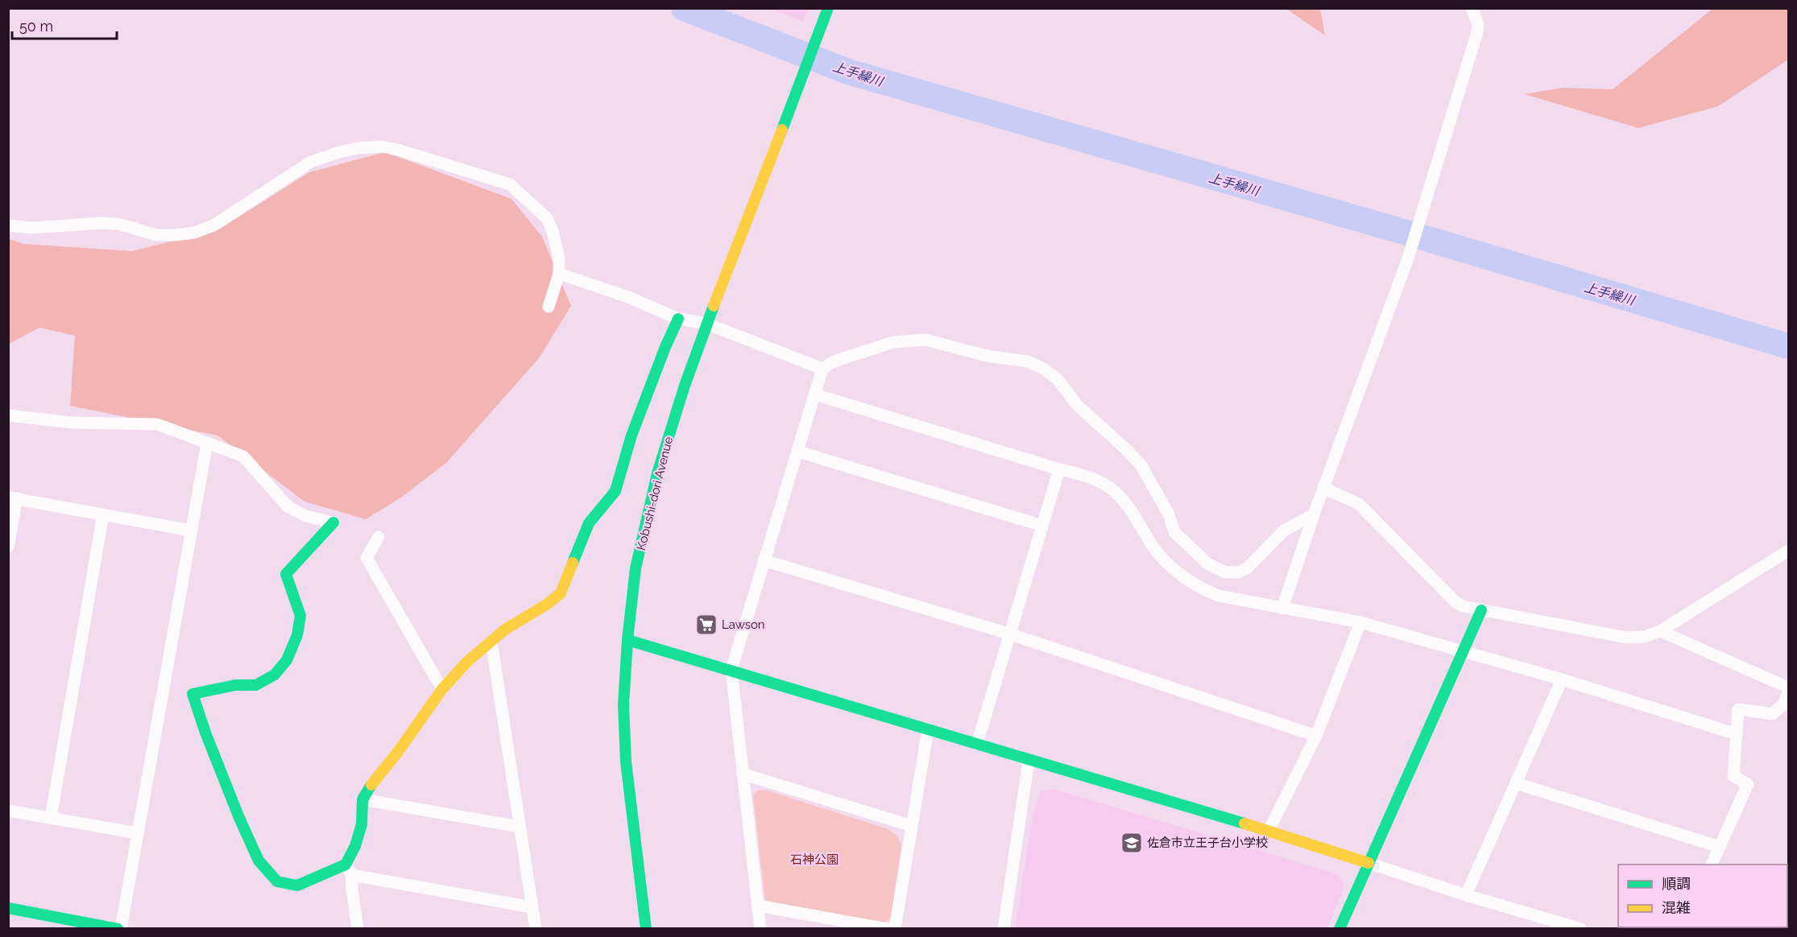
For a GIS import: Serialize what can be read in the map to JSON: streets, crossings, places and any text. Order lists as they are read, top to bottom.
{
  "streets": {
    "street": ["Kobushi-dori Avenue"]
  },
  "water": ["上手繰川"],
  "parks": ["石神公園"],
  "places": {
    "supermarket": ["Lawson"],
    "school or university": ["佐倉市立王子台小学校"]
  },
  "legend": ["順調", "混雑"],
  "scale_bar": "50 m"
}
